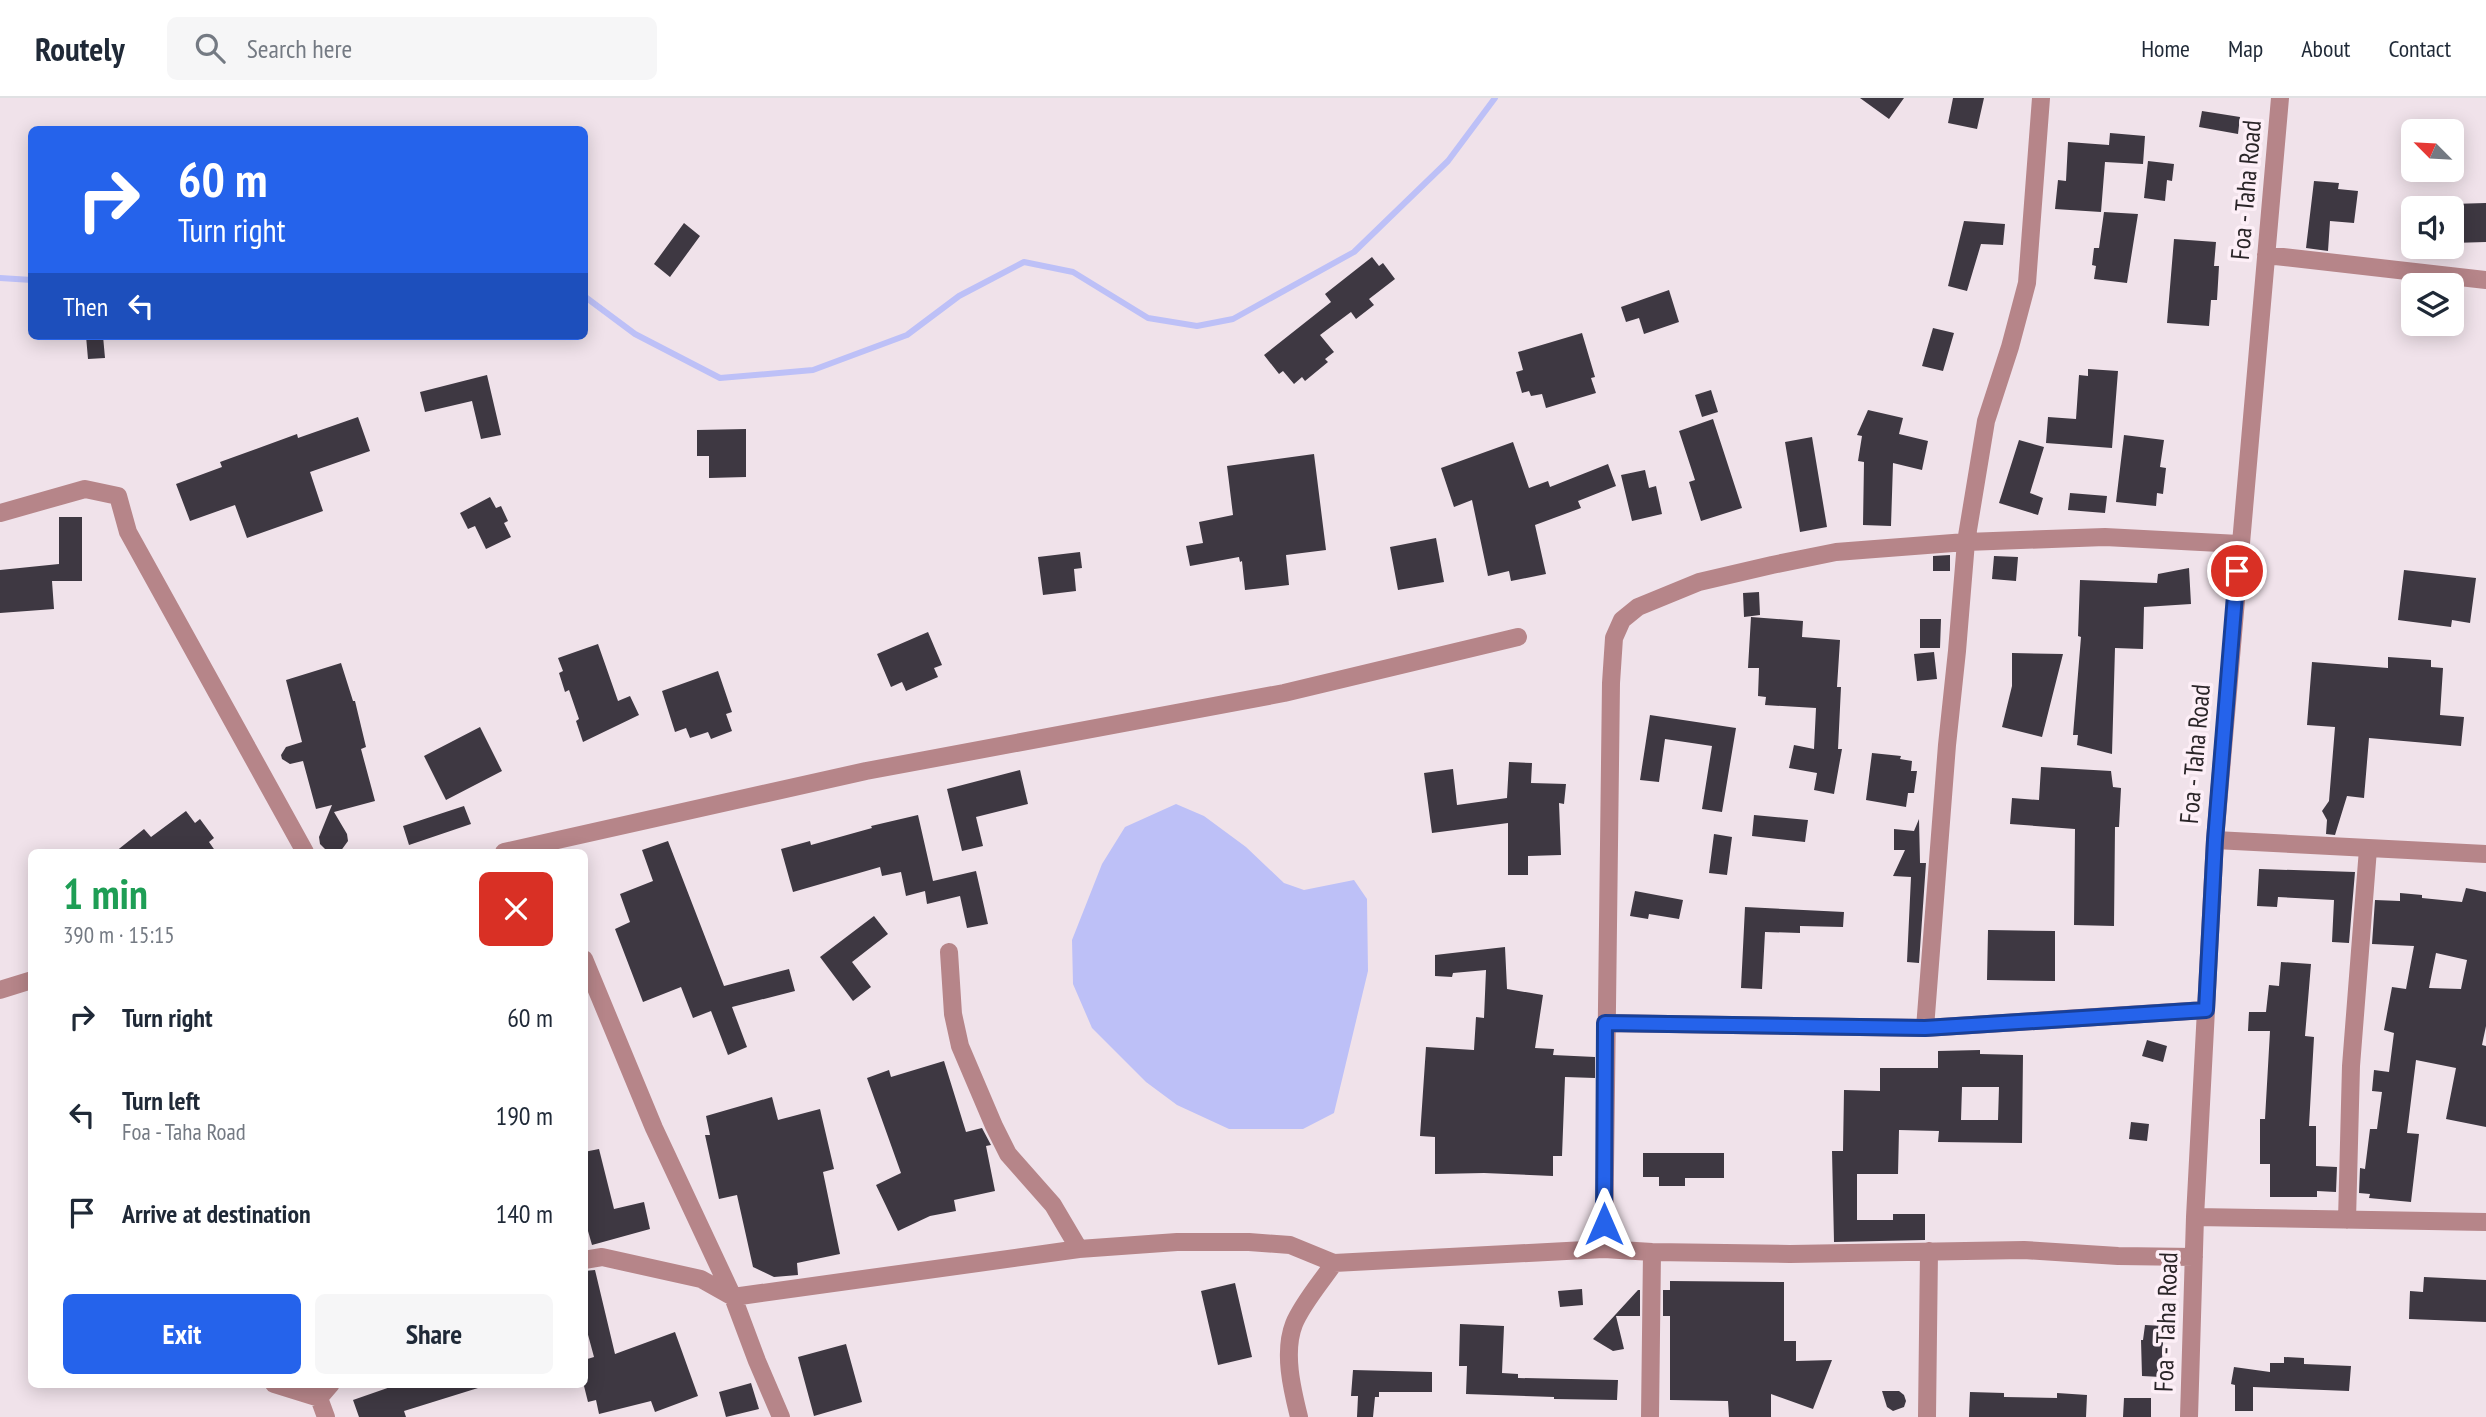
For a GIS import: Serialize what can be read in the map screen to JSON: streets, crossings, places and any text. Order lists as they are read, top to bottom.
{
  "streets": {
    "street": ["Foa - Taha Road"]
  },
  "north": "top left",
  "page": {
    "header": "Routely",
    "search": "Search here",
    "nav": [
      "Home",
      "Map",
      "About",
      "Contact"
    ],
    "turn": ["60 m", "Turn right"],
    "then": "Then",
    "heading": ["1 min", "390 m · 15:15"],
    "list": [
      {
        "name": "Turn right",
        "value": "60 m"
      },
      {
        "name": "Turn left",
        "note": "Foa - Taha Road",
        "value": "190 m"
      },
      {
        "name": "Arrive at destination",
        "value": "140 m"
      }
    ],
    "buttons": ["Exit", "Share"]
  }
}
